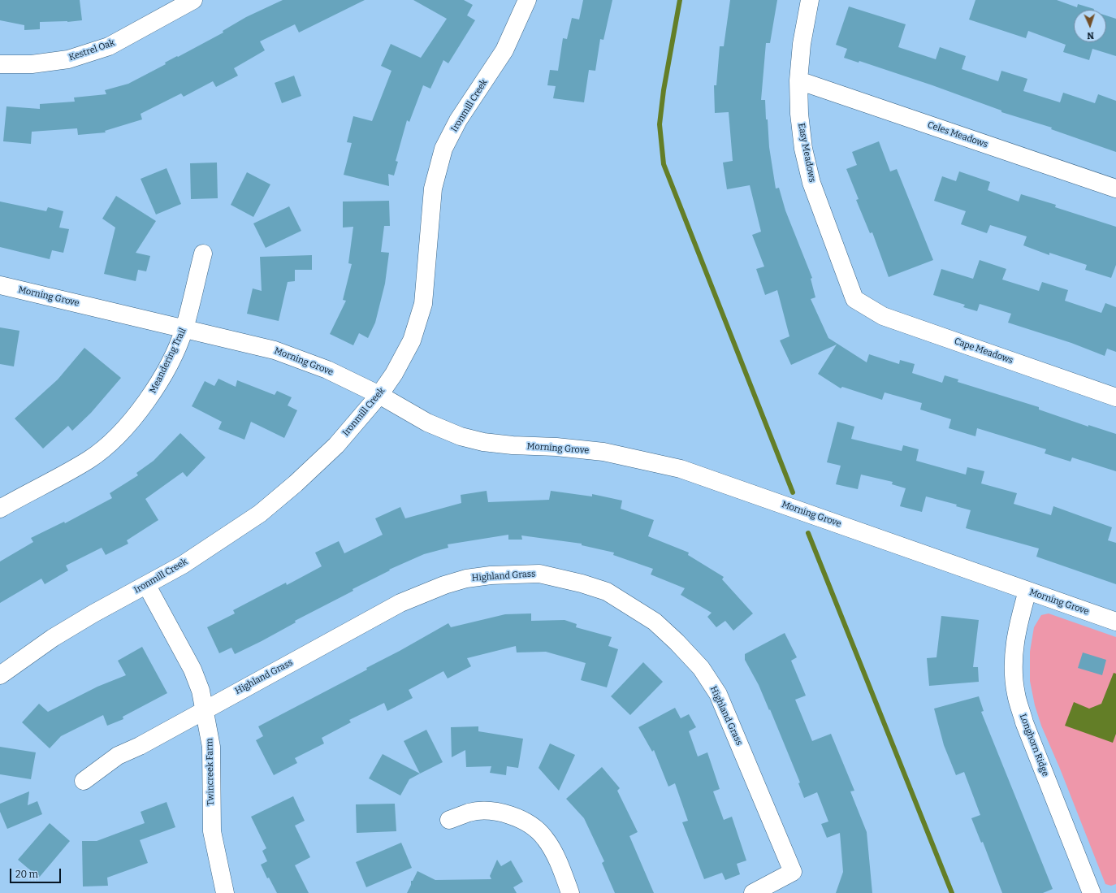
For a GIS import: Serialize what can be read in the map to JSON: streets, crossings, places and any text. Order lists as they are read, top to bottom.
{
  "streets": {
    "street": [
      "Kestrel Oak",
      "Ironmill Creek",
      "Celes Meadows",
      "Easy Meadows",
      "Morning Grove",
      "Cape Meadows",
      "Meandering Trail",
      "Highland Grass",
      "Longhorn Ridge",
      "Twincreek Farm"
    ]
  },
  "crossings": [
    ["Ironmill Creek", "Morning Grove"],
    ["Ironmill Creek", "Twincreek Farm"],
    ["Celes Meadows", "Easy Meadows"],
    ["Easy Meadows", "Cape Meadows"],
    ["Morning Grove", "Meandering Trail"],
    ["Morning Grove", "Longhorn Ridge"],
    ["Highland Grass", "Twincreek Farm"]
  ],
  "scale_bar": "20 m",
  "north": "bottom"
}
